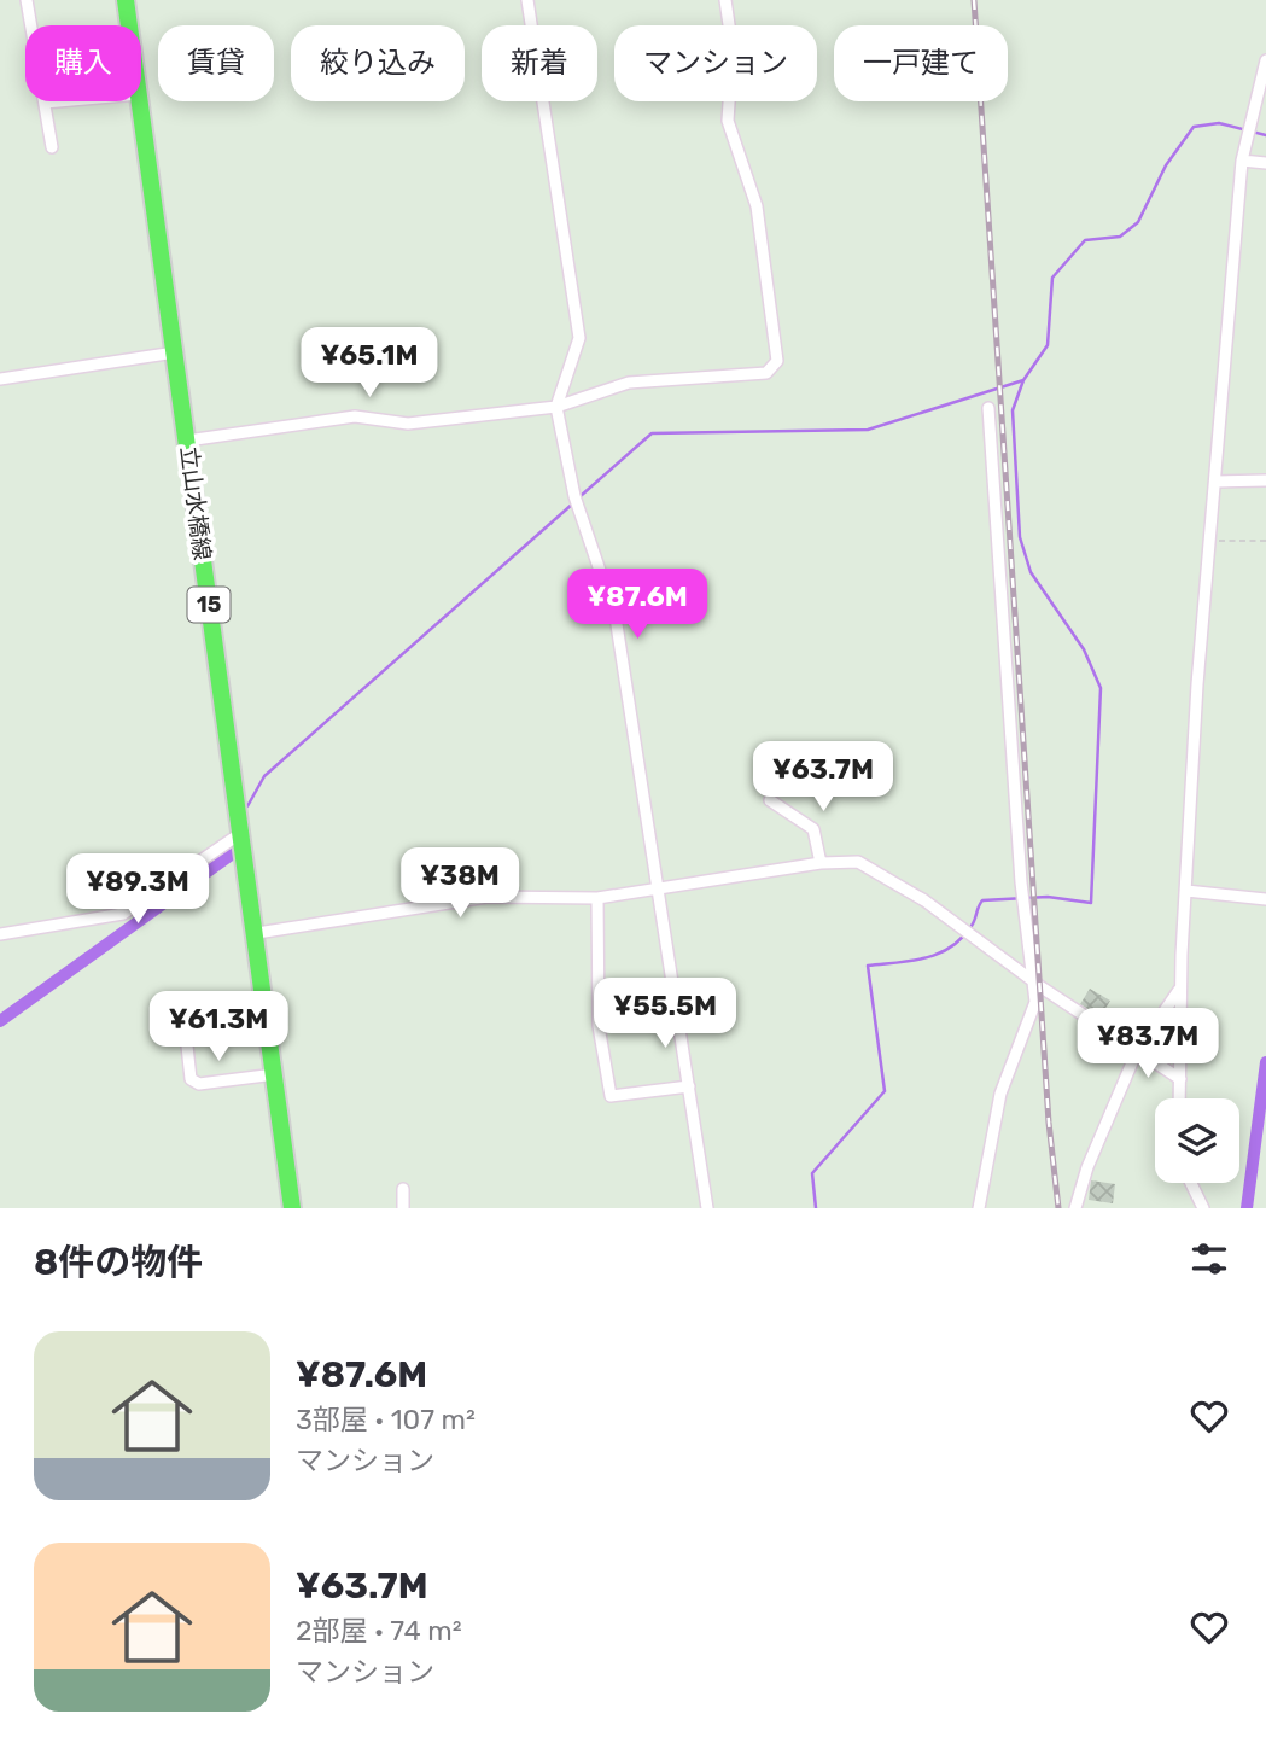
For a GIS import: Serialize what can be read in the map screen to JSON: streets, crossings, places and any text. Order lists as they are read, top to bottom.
{
  "streets": {
    "main road": ["立山水橋線", "15"]
  },
  "page": {
    "chip": [
      "購入",
      "賃貸",
      "絞り込み",
      "新着",
      "マンション",
      "一戸建て"
    ],
    "price": [
      "¥65.1M",
      "¥87.6M",
      "¥63.7M",
      "¥38M",
      "¥89.3M",
      "¥55.5M",
      "¥61.3M",
      "¥83.7M"
    ],
    "heading": "8件の物件",
    "list": [
      {
        "name": "¥87.6M",
        "note": "3部屋 · 107 m² · マンション"
      },
      {
        "name": "¥63.7M",
        "note": "2部屋 · 74 m² · マンション"
      }
    ]
  }
}
